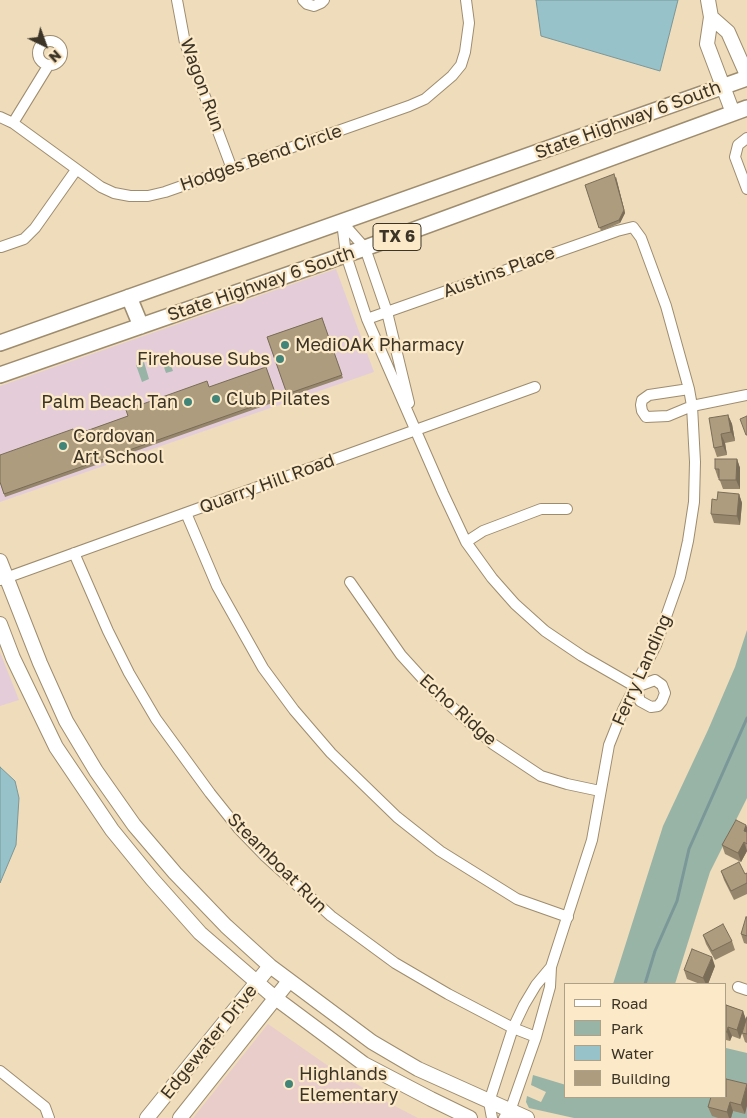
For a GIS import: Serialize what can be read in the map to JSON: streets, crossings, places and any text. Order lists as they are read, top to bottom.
{
  "streets": {
    "main road": ["State Highway 6 South", "TX 6", "Edgewater Drive"],
    "street": [
      "Wagon Run",
      "Hodges Bend Circle",
      "Austins Place",
      "Quarry Hill Road",
      "Ferry Landing",
      "Echo Ridge",
      "Steamboat Run"
    ]
  },
  "crossings": [
    ["Wagon Run", "Hodges Bend Circle"],
    ["Austins Place", "Ferry Landing"],
    ["Quarry Hill Road", "Steamboat Run"],
    ["Ferry Landing", "Echo Ridge"],
    ["Ferry Landing", "Steamboat Run"]
  ],
  "places": [
    "MediOAK Pharmacy",
    "Firehouse Subs",
    "Club Pilates",
    "Palm Beach Tan",
    "Cordovan Art School",
    "Highlands Elementary"
  ],
  "legend": [
    "Road",
    "Park",
    "Water",
    "Building"
  ],
  "north": "bottom right"
}
